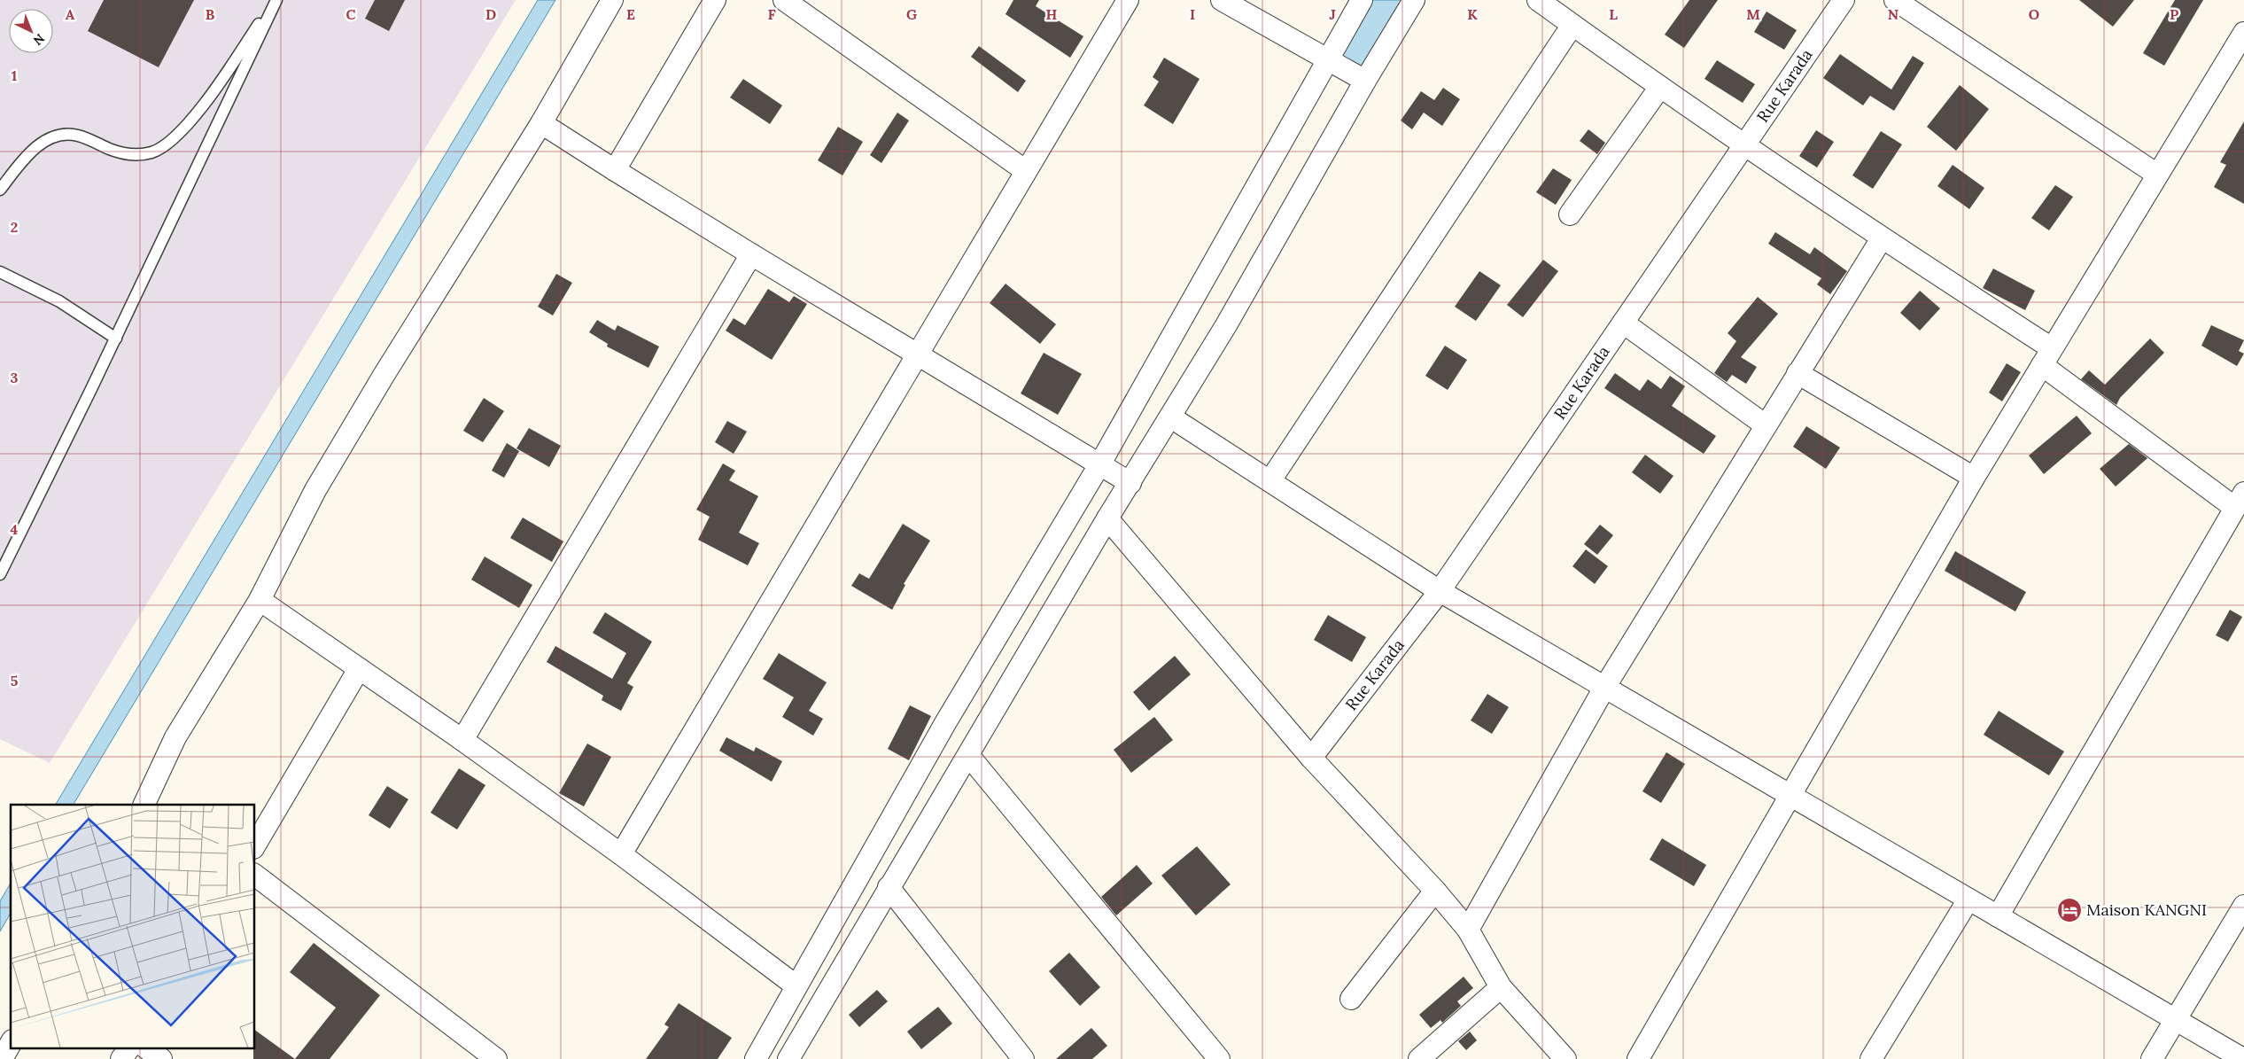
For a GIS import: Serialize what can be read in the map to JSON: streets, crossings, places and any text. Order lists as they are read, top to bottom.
{
  "streets": {
    "street": ["Rue Karada"]
  },
  "places": {
    "hotel": ["Maison KANGNI"]
  },
  "north": "bottom right",
  "grid": {
    "columns": [
      "A",
      "B",
      "C",
      "D",
      "E",
      "F",
      "G",
      "H",
      "I",
      "J",
      "K",
      "L",
      "M",
      "N",
      "O",
      "P"
    ],
    "rows": [
      "1",
      "2",
      "3",
      "4",
      "5"
    ]
  }
}
